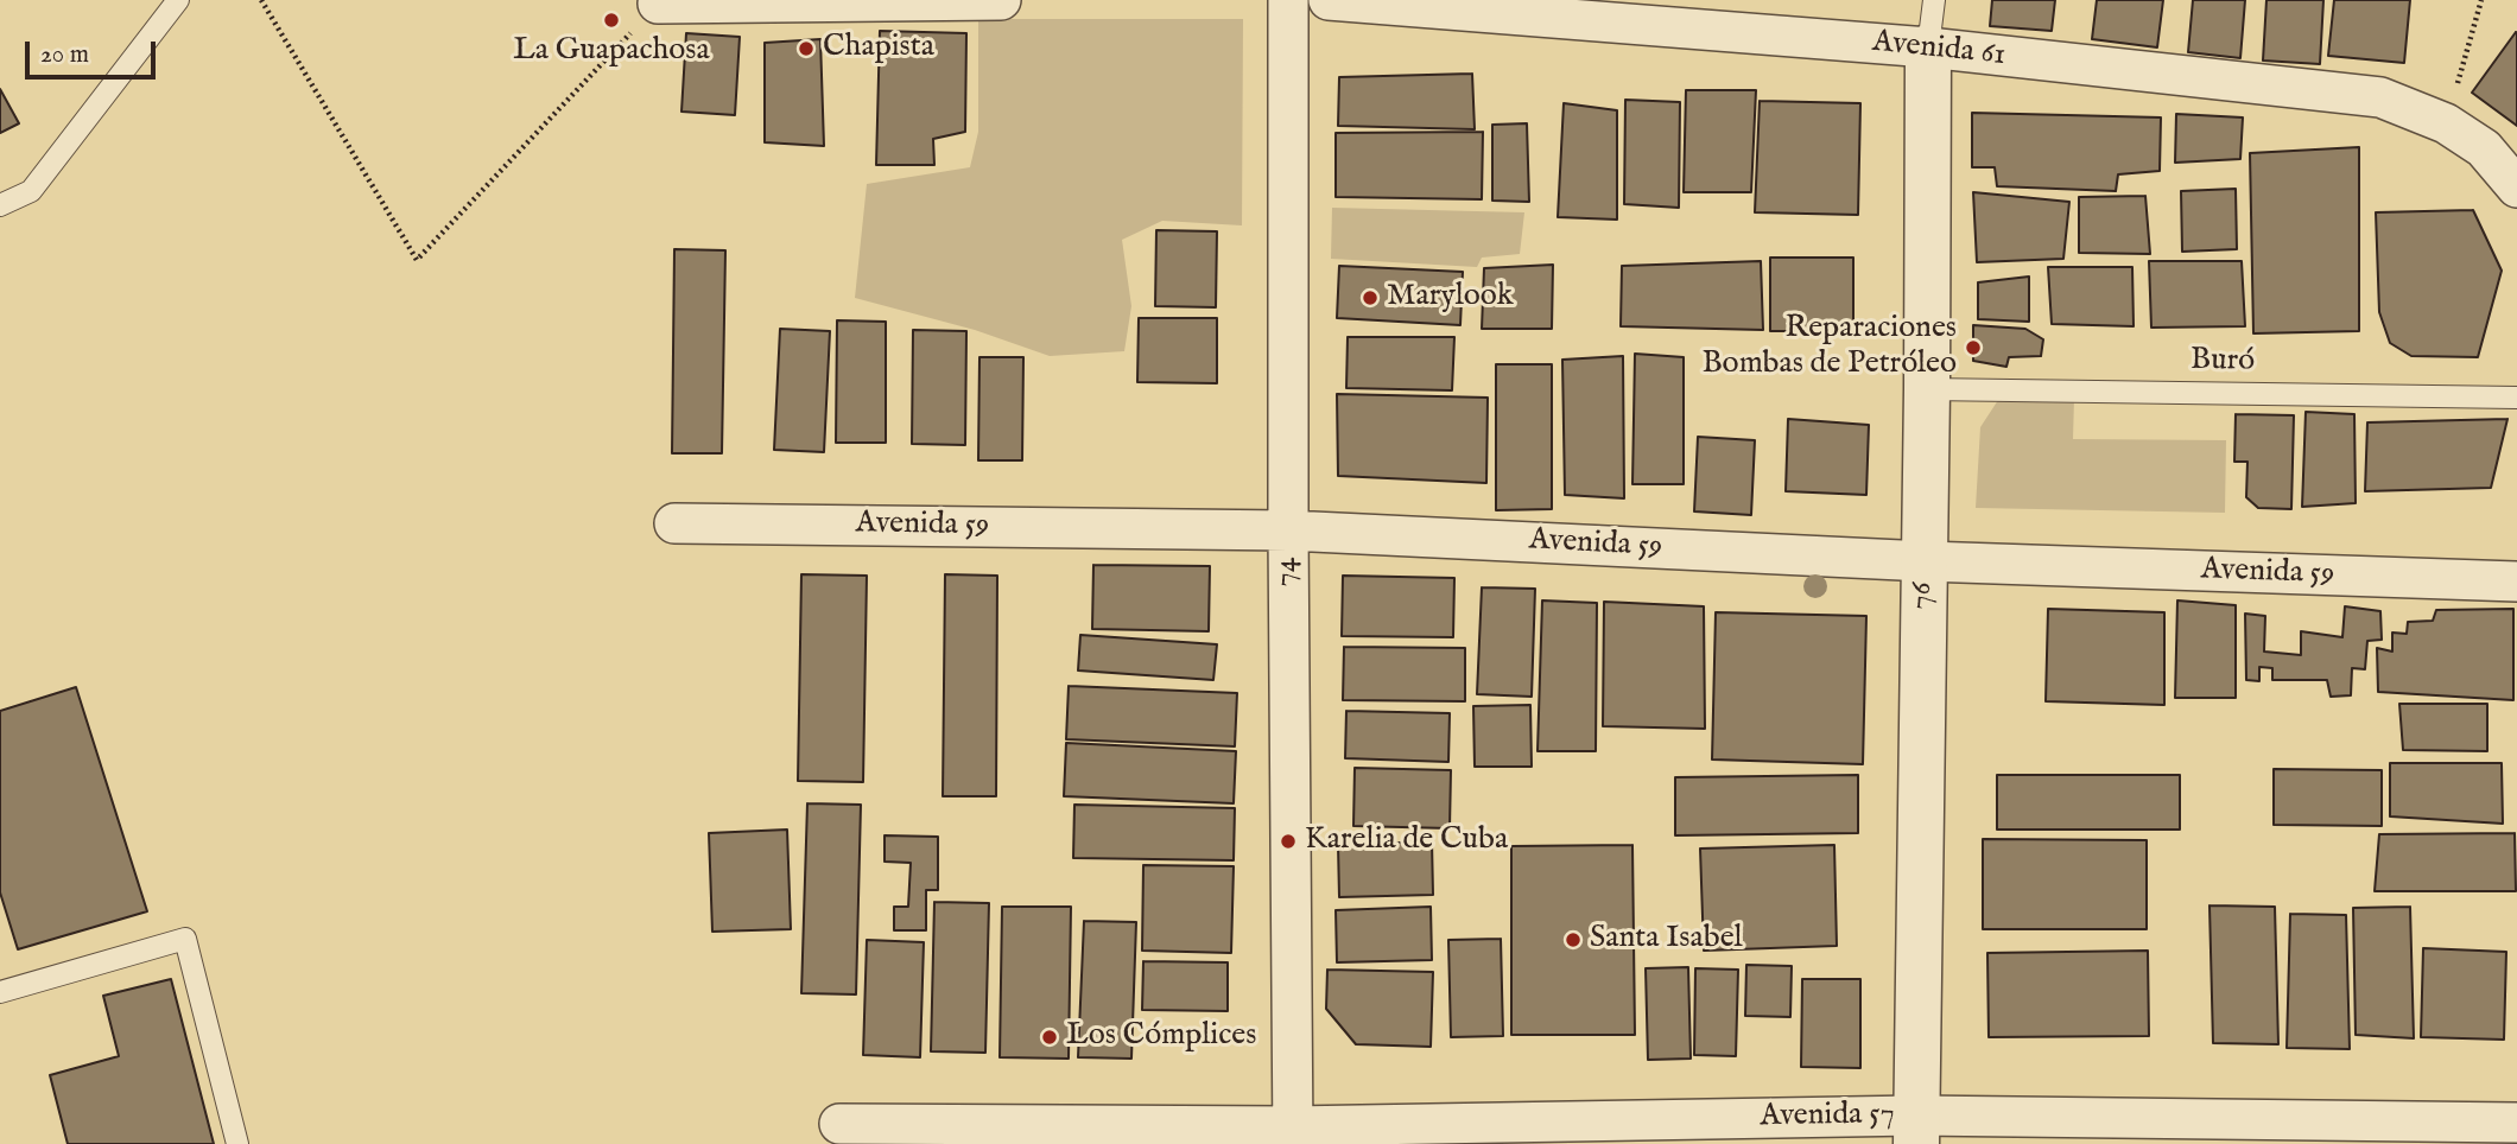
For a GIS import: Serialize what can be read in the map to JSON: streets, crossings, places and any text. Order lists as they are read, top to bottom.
{
  "streets": {
    "street": [
      "Avenida 61",
      "Avenida 59",
      "74",
      "76",
      "Avenida 57"
    ],
    "lane": ["Buró"]
  },
  "crossings": [
    ["Avenida 61", "76"],
    ["Buró", "76"],
    ["Avenida 59", "74"],
    ["Avenida 59", "76"],
    ["74", "Avenida 57"],
    ["76", "Avenida 57"]
  ],
  "places": [
    "La Guapachosa",
    "Chapista",
    "Marylook",
    "Reparaciones Bombas de Petróleo",
    "Karelia de Cuba",
    "Santa Isabel",
    "Los Cómplices"
  ],
  "scale_bar": "20 m"
}
